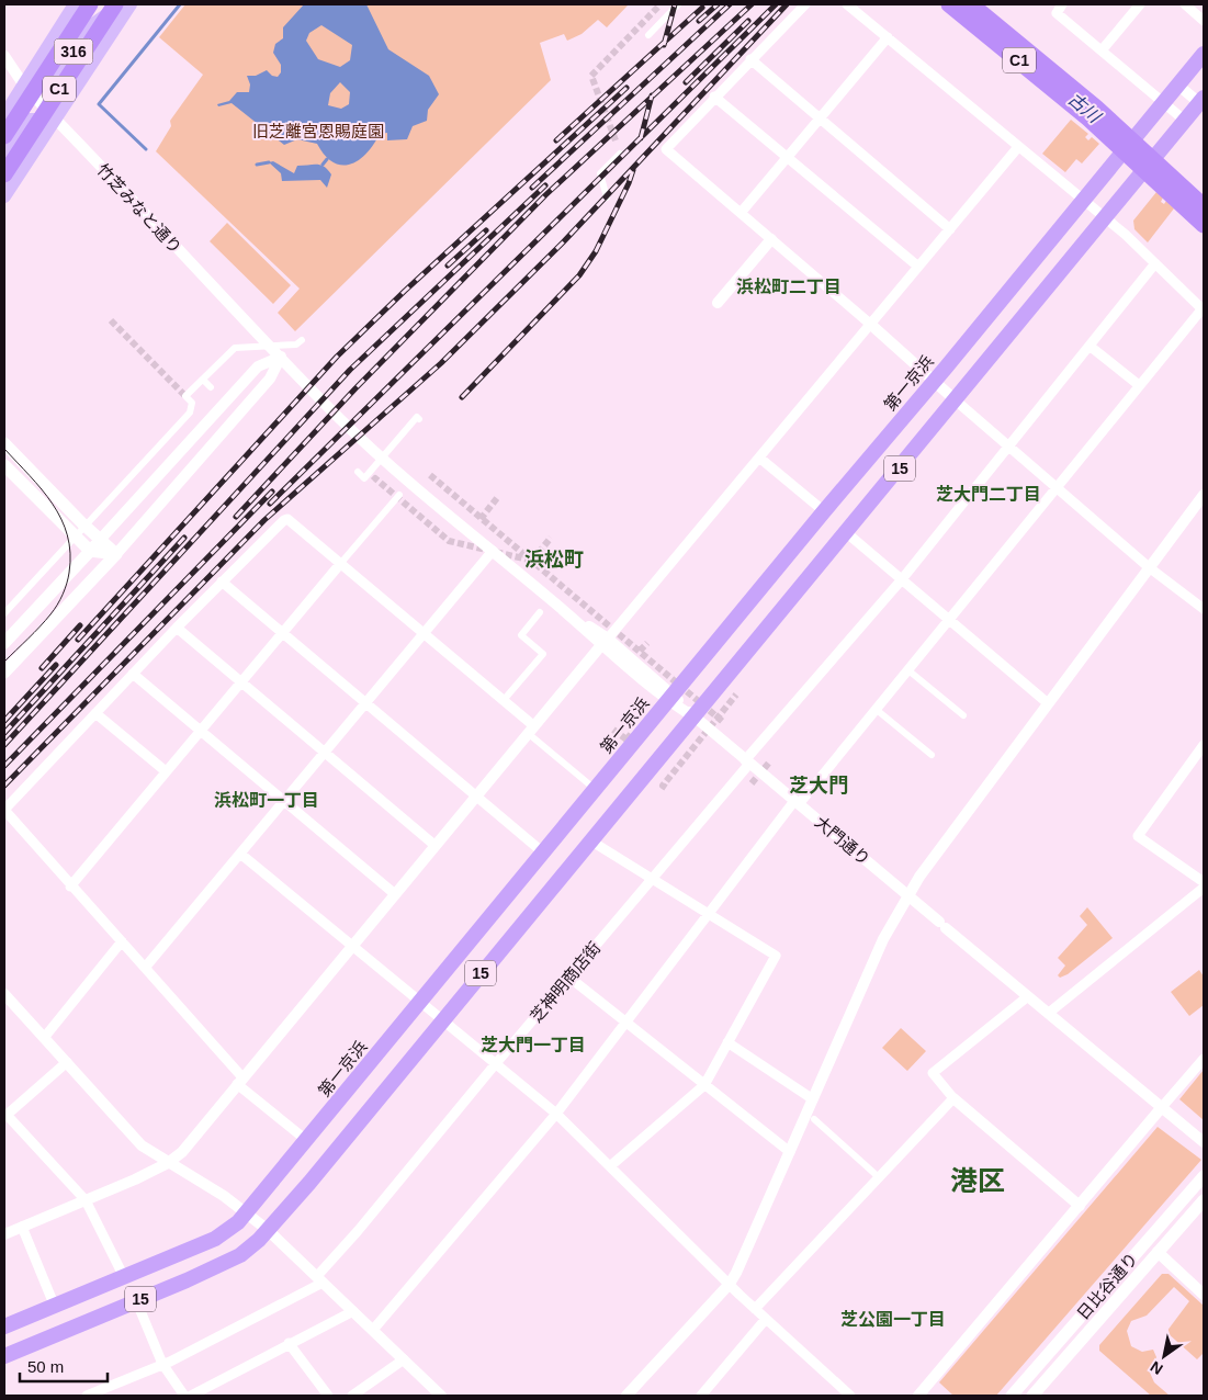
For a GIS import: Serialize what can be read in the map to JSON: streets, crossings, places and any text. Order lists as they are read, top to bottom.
{
  "streets": {
    "highway": ["C1", "第一京浜", "15"],
    "main road": ["316", "日比谷通り"],
    "street": ["竹芝みなと通り", "大門通り", "芝神明商店街"]
  },
  "crossings": [
    ["316", "竹芝みなと通り"],
    ["竹芝みなと通り", "大門通り"],
    ["第一京浜", "大門通り"],
    ["15", "大門通り"],
    ["大門通り", "芝神明商店街"]
  ],
  "districts": [
    "浜松町二丁目",
    "芝大門二丁目",
    "浜松町",
    "芝大門",
    "浜松町一丁目",
    "芝大門一丁目",
    "港区",
    "芝公園一丁目"
  ],
  "water": ["古川"],
  "parks": ["旧芝離宮恩賜庭園"],
  "scale_bar": "50 m",
  "north": "bottom left"
}
